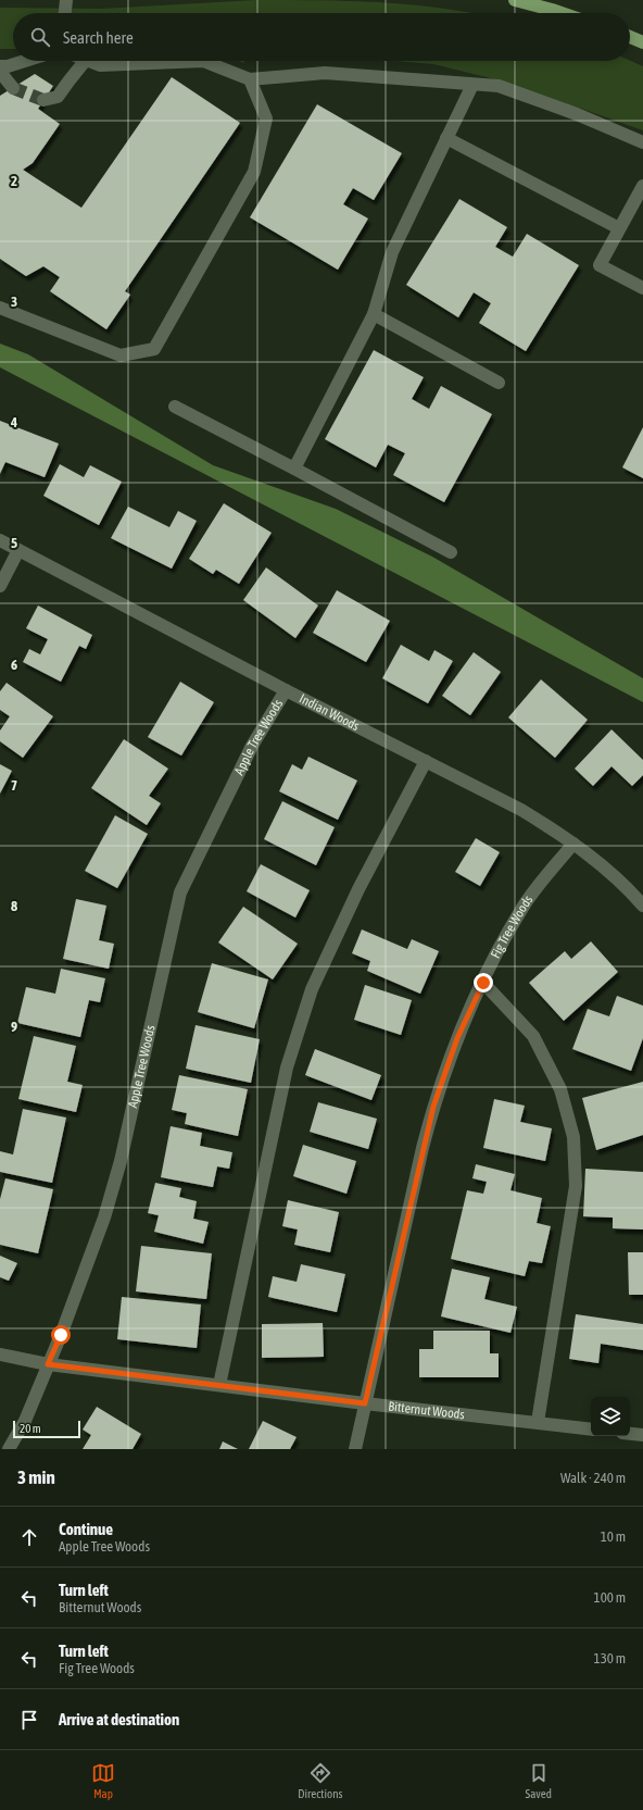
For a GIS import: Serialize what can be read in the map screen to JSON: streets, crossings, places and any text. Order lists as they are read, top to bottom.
{
  "streets": {
    "street": [
      "Indian Woods",
      "Apple Tree Woods",
      "Fig Tree Woods",
      "Bitternut Woods"
    ]
  },
  "crossings": [
    ["Indian Woods", "Apple Tree Woods"],
    ["Indian Woods", "Fig Tree Woods"],
    ["Apple Tree Woods", "Bitternut Woods"],
    ["Fig Tree Woods", "Bitternut Woods"]
  ],
  "scale_bar": "20 m",
  "page": {
    "search": "Search here",
    "scale": "20 m",
    "heading": ["3 min", "Walk · 240 m"],
    "list": [
      ["Continue", "Apple Tree Woods", "10 m"],
      ["Turn left", "Bitternut Woods", "100 m"],
      ["Turn left", "Fig Tree Woods", "130 m"],
      "Arrive at destination"
    ],
    "nav": ["Map", "Directions", "Saved"]
  },
  "grid": {
    "rows": [
      "2",
      "3",
      "4",
      "5",
      "6",
      "7",
      "8",
      "9"
    ]
  }
}
